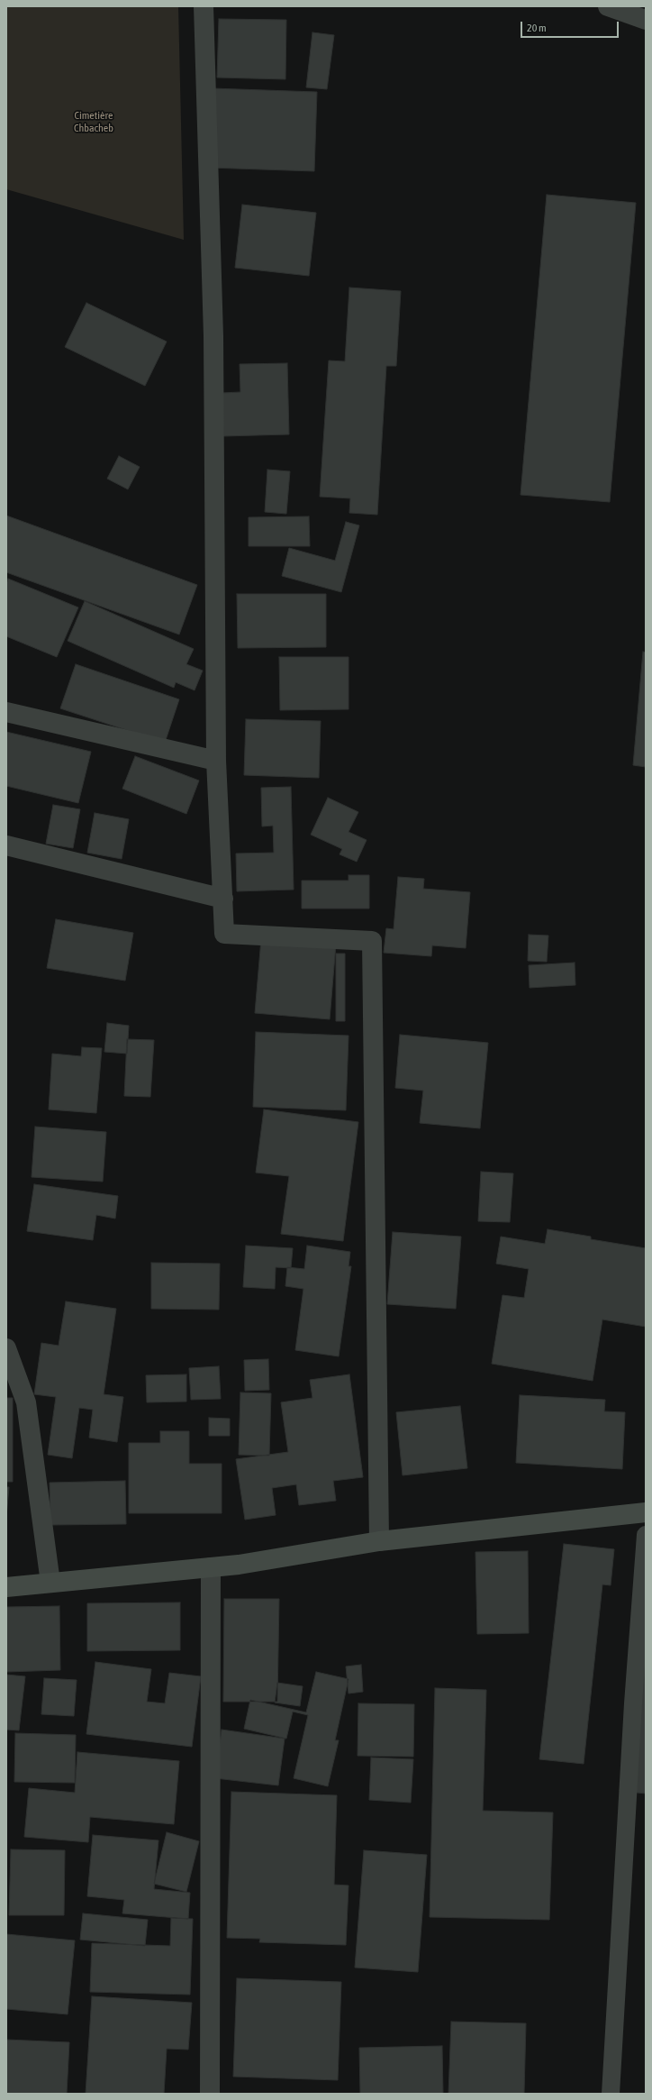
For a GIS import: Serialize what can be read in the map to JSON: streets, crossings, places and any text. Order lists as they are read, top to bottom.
{
  "parks": ["Cimetière Chbacheb"],
  "scale_bar": "20 m"
}
